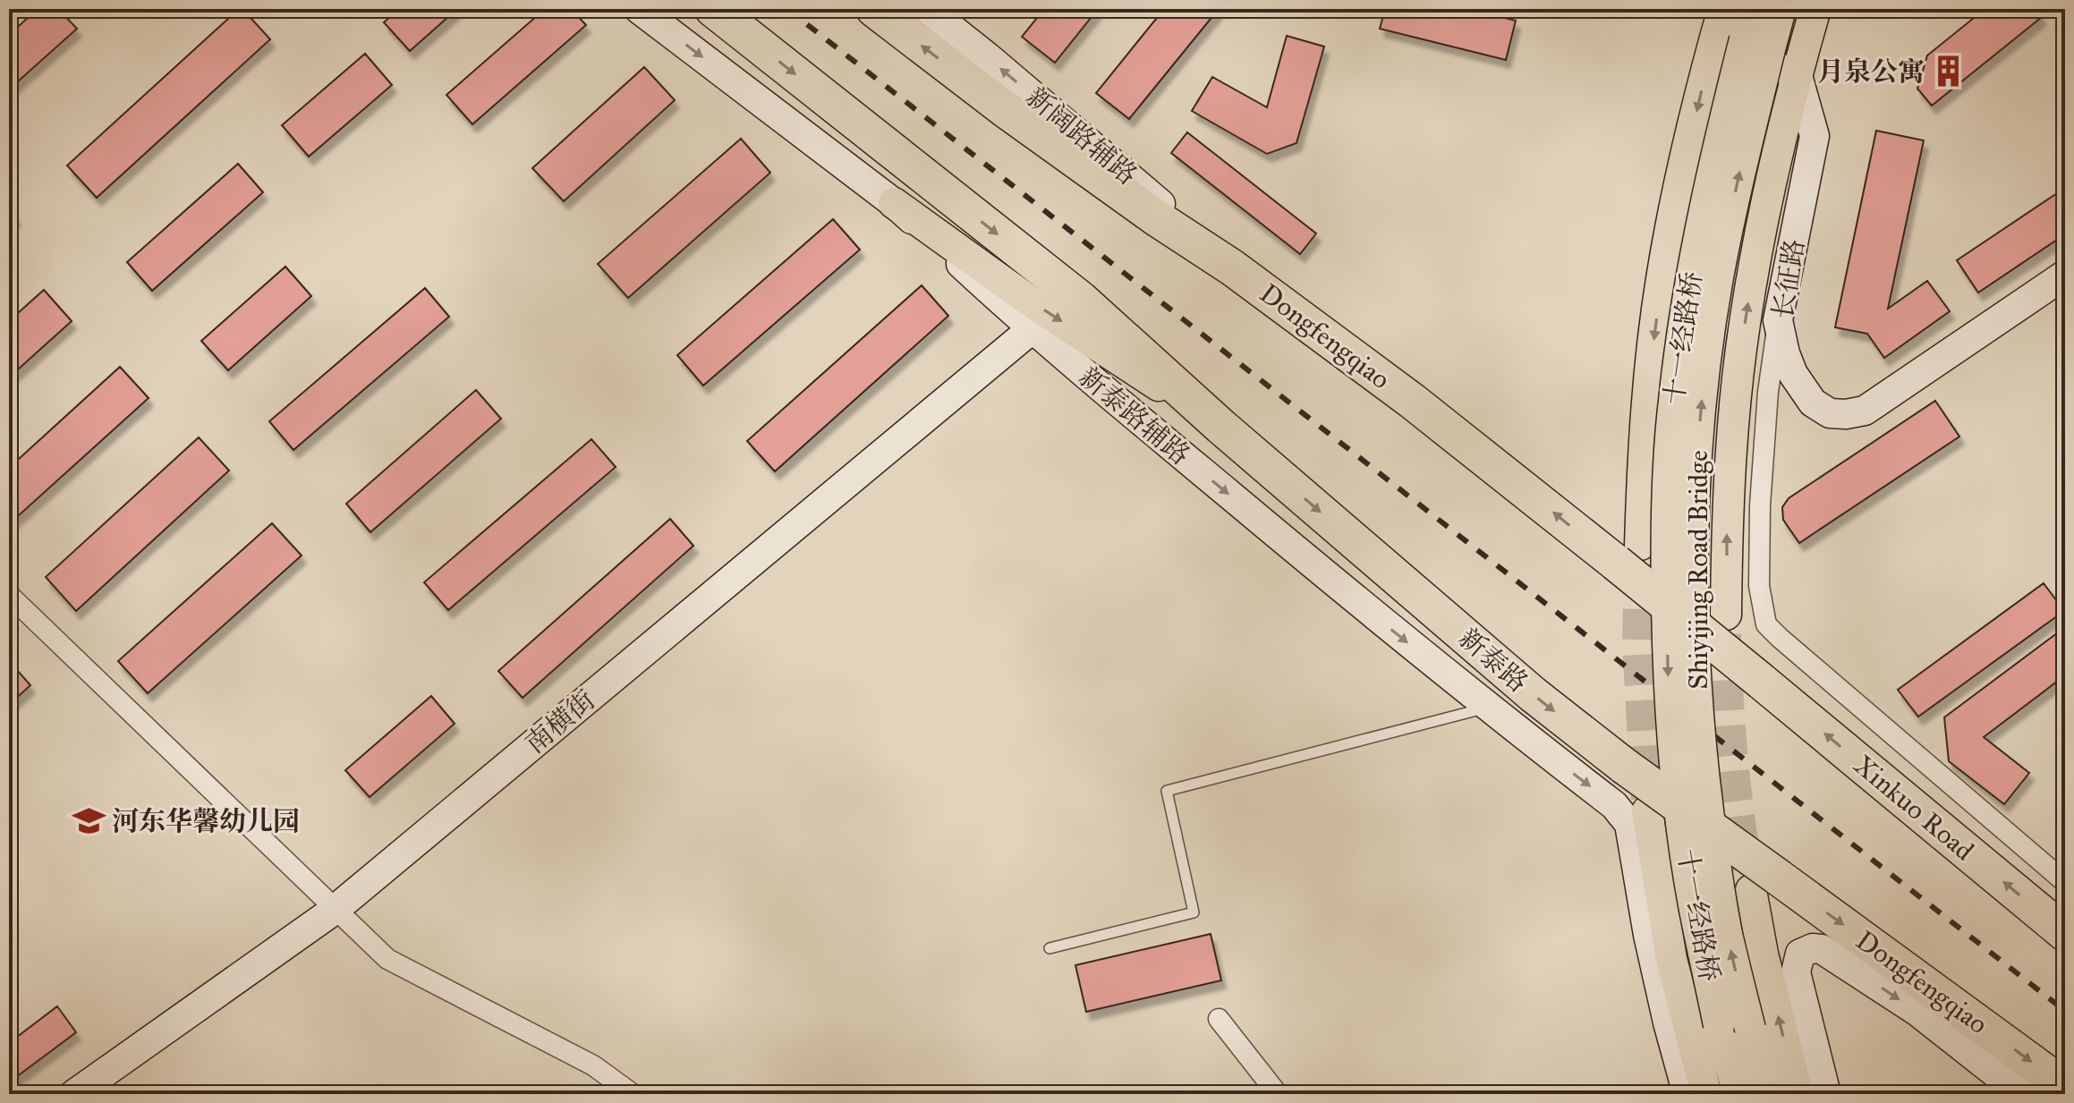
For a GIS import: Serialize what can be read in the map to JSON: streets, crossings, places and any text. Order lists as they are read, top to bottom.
{
  "streets": {
    "highway": ["Dongfengqiao", "新泰路", "Xinkuo Road"],
    "main road": ["十一经路桥", "Shiyijing Road Bridge"],
    "street": [
      "新阔路辅路",
      "长征路",
      "新泰路辅路",
      "南横街"
    ]
  },
  "crossings": [
    ["新阔路辅路", "Dongfengqiao"],
    ["Dongfengqiao", "新泰路"],
    ["Dongfengqiao", "Xinkuo Road"],
    ["十一经路桥", "Shiyijing Road Bridge"],
    ["新泰路辅路", "南横街"]
  ],
  "one_way": [
    "新阔路辅路",
    "新泰路辅路",
    "新泰路",
    "Xinkuo Road"
  ],
  "places": {
    "building": ["月泉公寓"],
    "school or university": ["河东华馨幼儿园"]
  }
}
